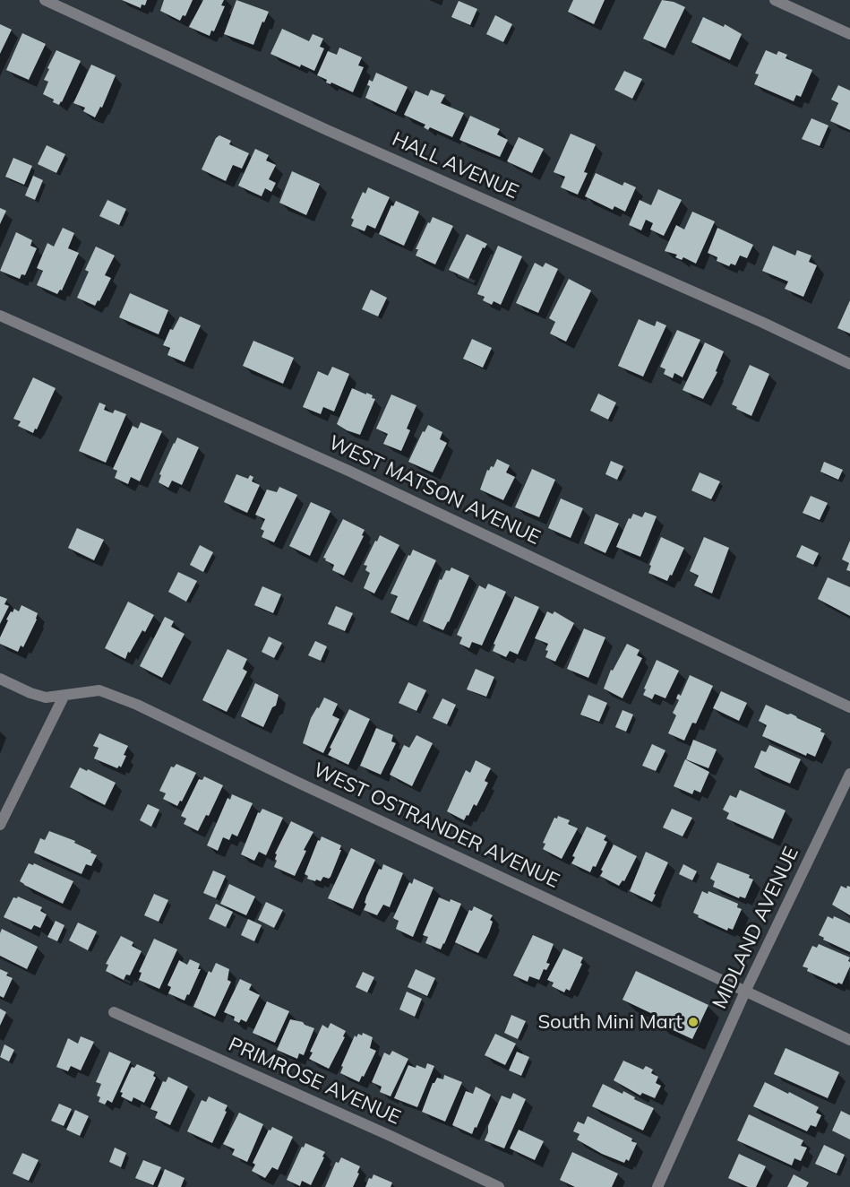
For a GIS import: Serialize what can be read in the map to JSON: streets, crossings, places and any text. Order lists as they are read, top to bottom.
{
  "streets": {
    "street": [
      "HALL AVENUE",
      "WEST MATSON AVENUE",
      "WEST OSTRANDER AVENUE",
      "MIDLAND AVENUE",
      "PRIMROSE AVENUE"
    ]
  },
  "crossings": [
    ["WEST OSTRANDER AVENUE", "MIDLAND AVENUE"]
  ],
  "places": ["South Mini Mart"]
}
